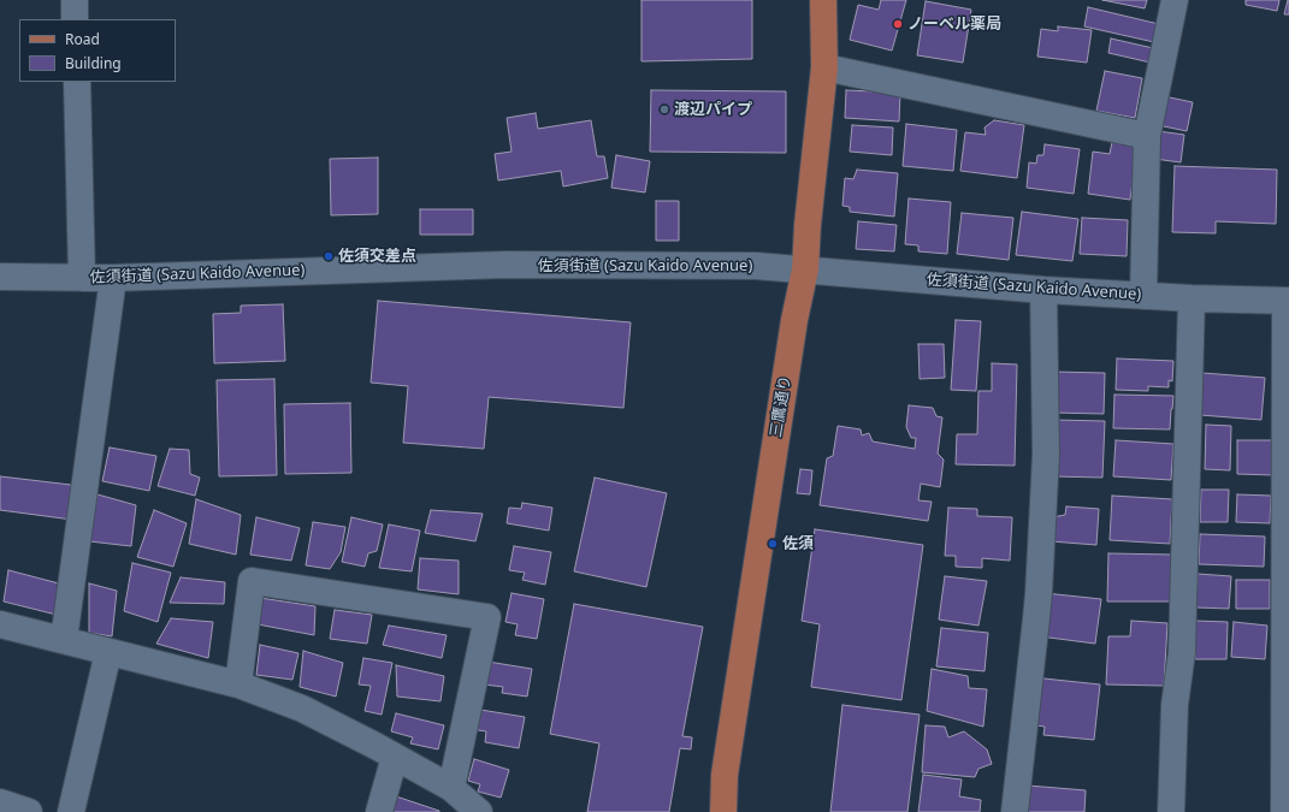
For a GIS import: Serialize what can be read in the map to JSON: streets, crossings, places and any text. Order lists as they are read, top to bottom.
{
  "streets": {
    "main road": ["三鷹通り"],
    "street": ["佐須街道 (Sazu Kaido Avenue)"]
  },
  "crossings": [
    ["佐須街道 (Sazu Kaido Avenue)", "三鷹通り"]
  ],
  "places": [
    "ノーベル薬局",
    "渡辺パイプ",
    "佐須交差点",
    "佐須"
  ],
  "legend": ["Road", "Building"]
}
